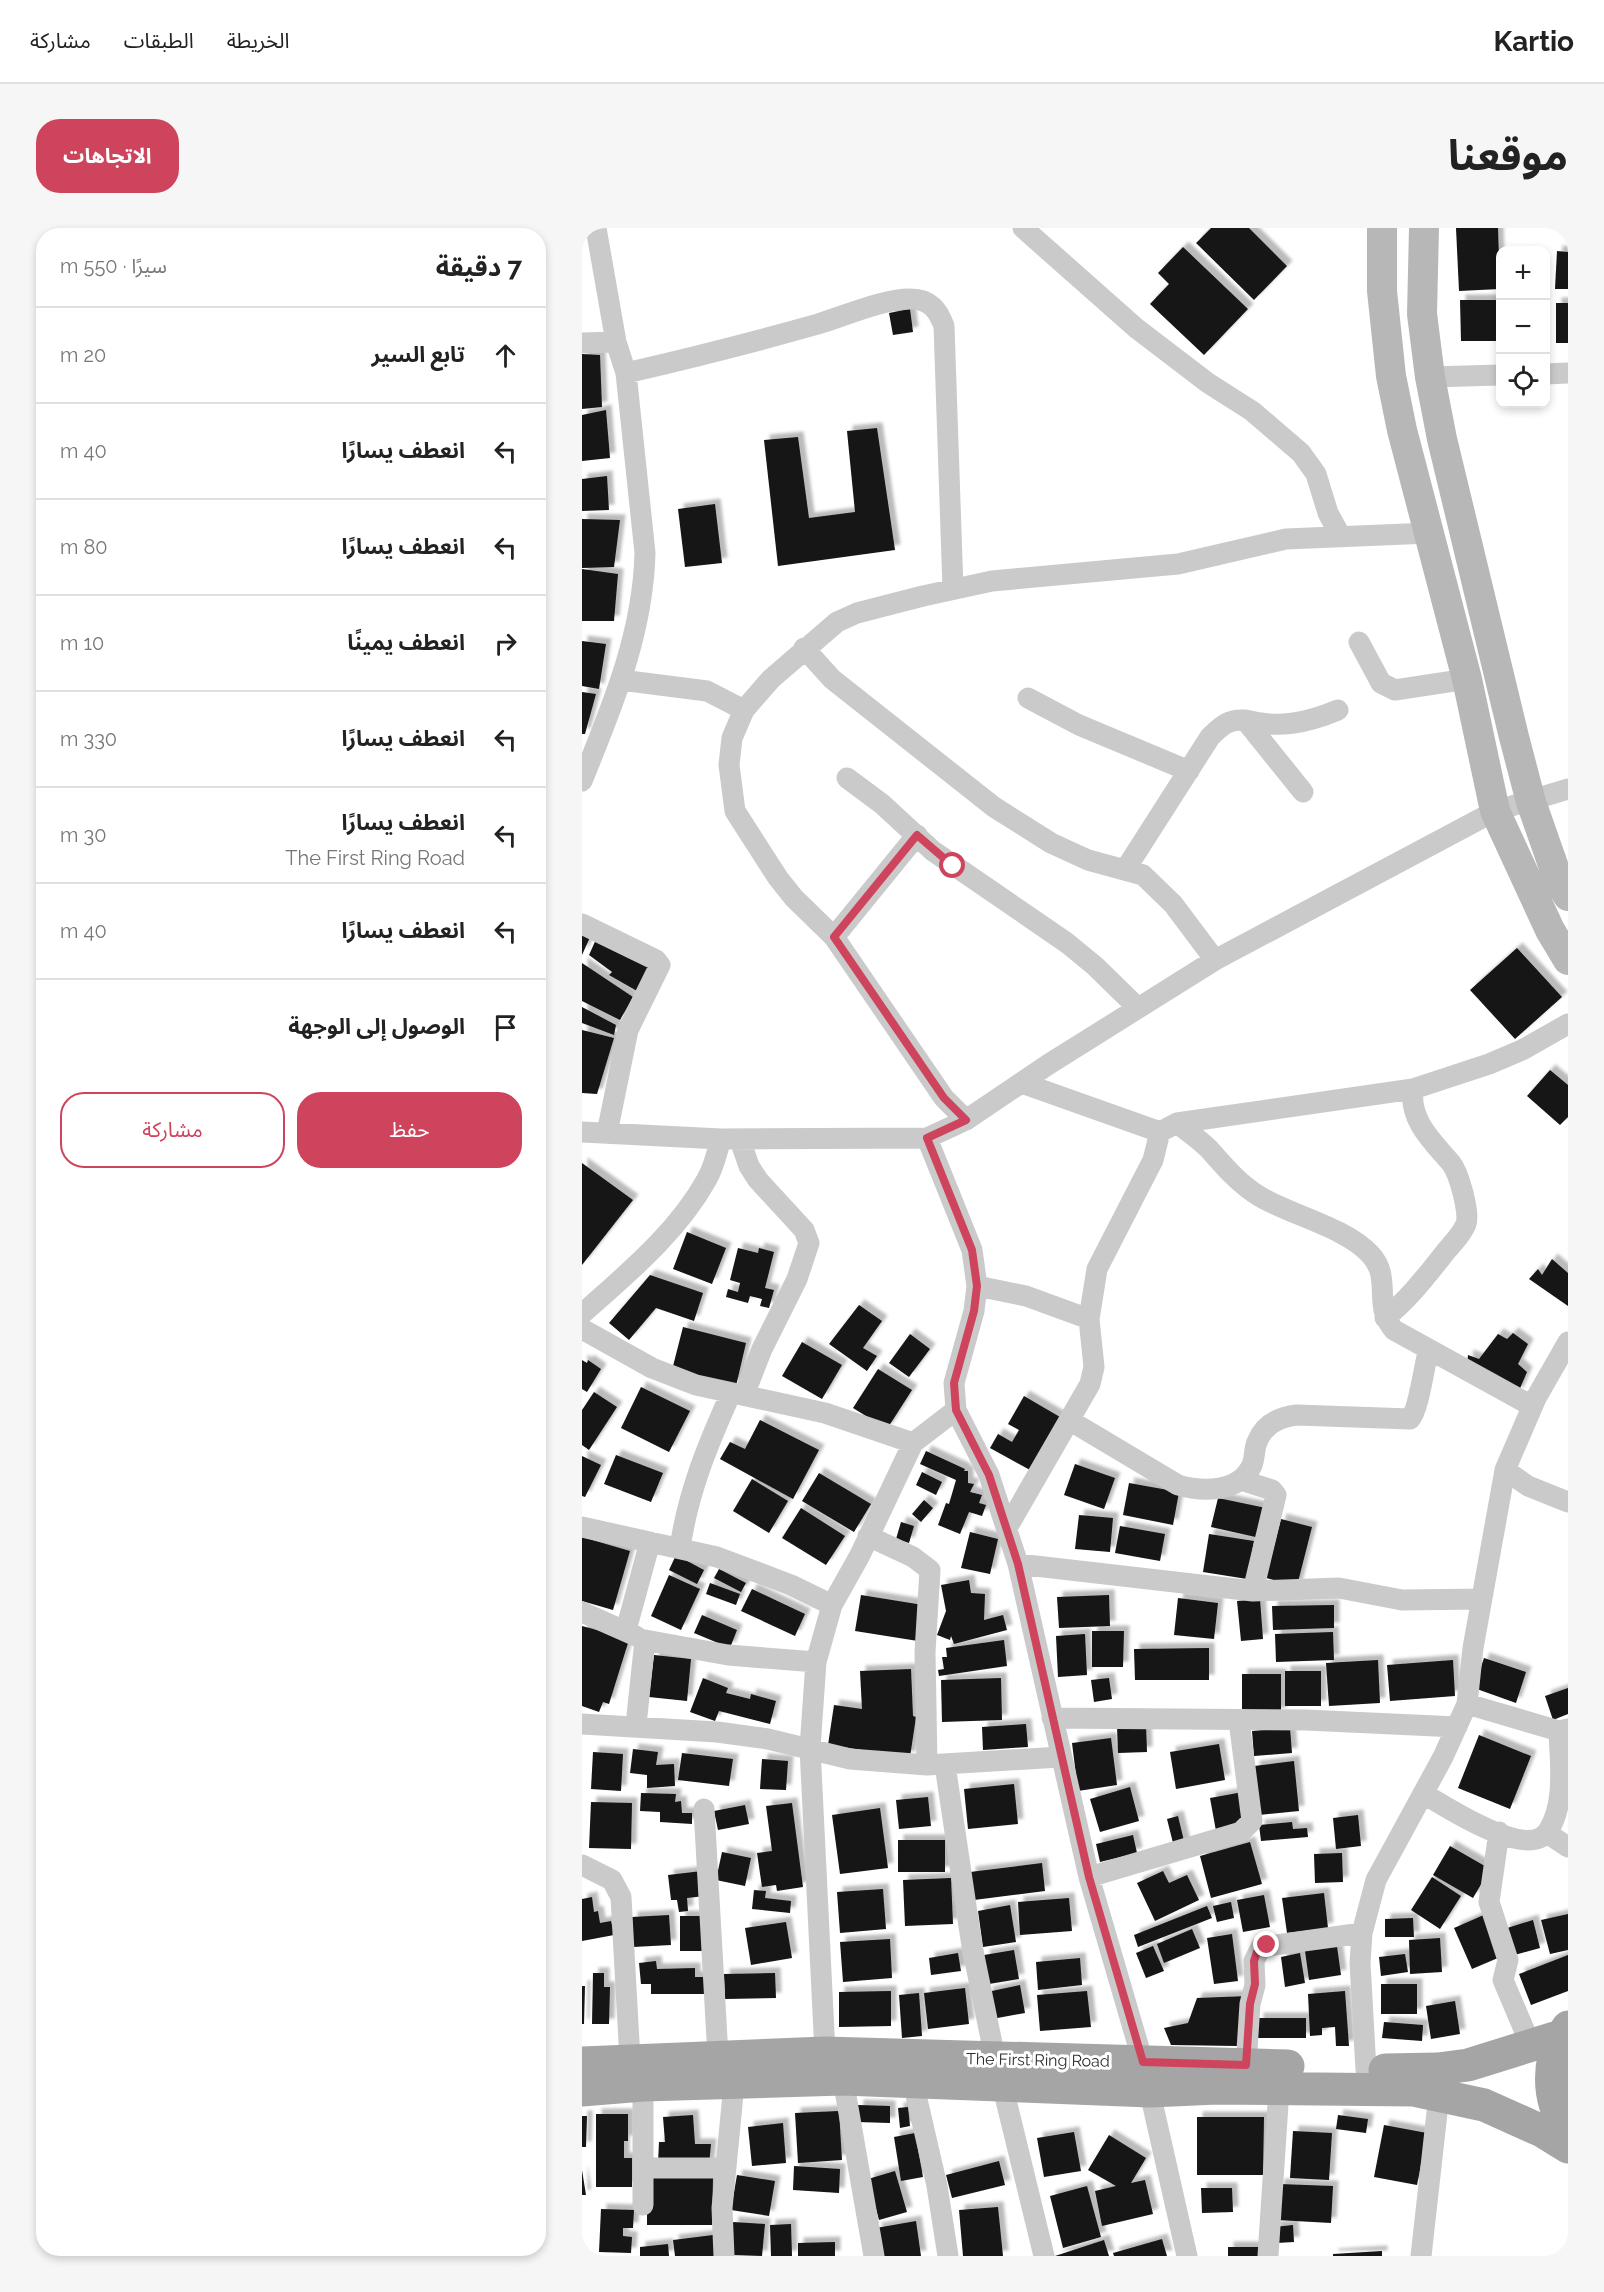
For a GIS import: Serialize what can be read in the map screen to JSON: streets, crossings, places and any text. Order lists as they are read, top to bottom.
{
  "streets": {
    "main road": ["The First Ring Road"]
  },
  "page": {
    "header": "Kartio",
    "nav": ["الخريطة", "الطبقات", "مشاركة"],
    "title": "موقعنا",
    "buttons": [
      "الاتجاهات",
      ["حفظ", "مشاركة"]
    ],
    "heading": ["7 دقيقة", "سيرًا · 550 m"],
    "map_buttons": ["+", "−"],
    "list": [
      ["تابع السير", "20 m"],
      ["انعطف يسارًا", "40 m"],
      ["انعطف يسارًا", "80 m"],
      ["انعطف يمينًا", "10 m"],
      ["انعطف يسارًا", "330 m"],
      ["انعطف يسارًا", "The First Ring Road", "30 m"],
      ["انعطف يسارًا", "40 m"],
      "الوصول إلى الوجهة"
    ]
  }
}
